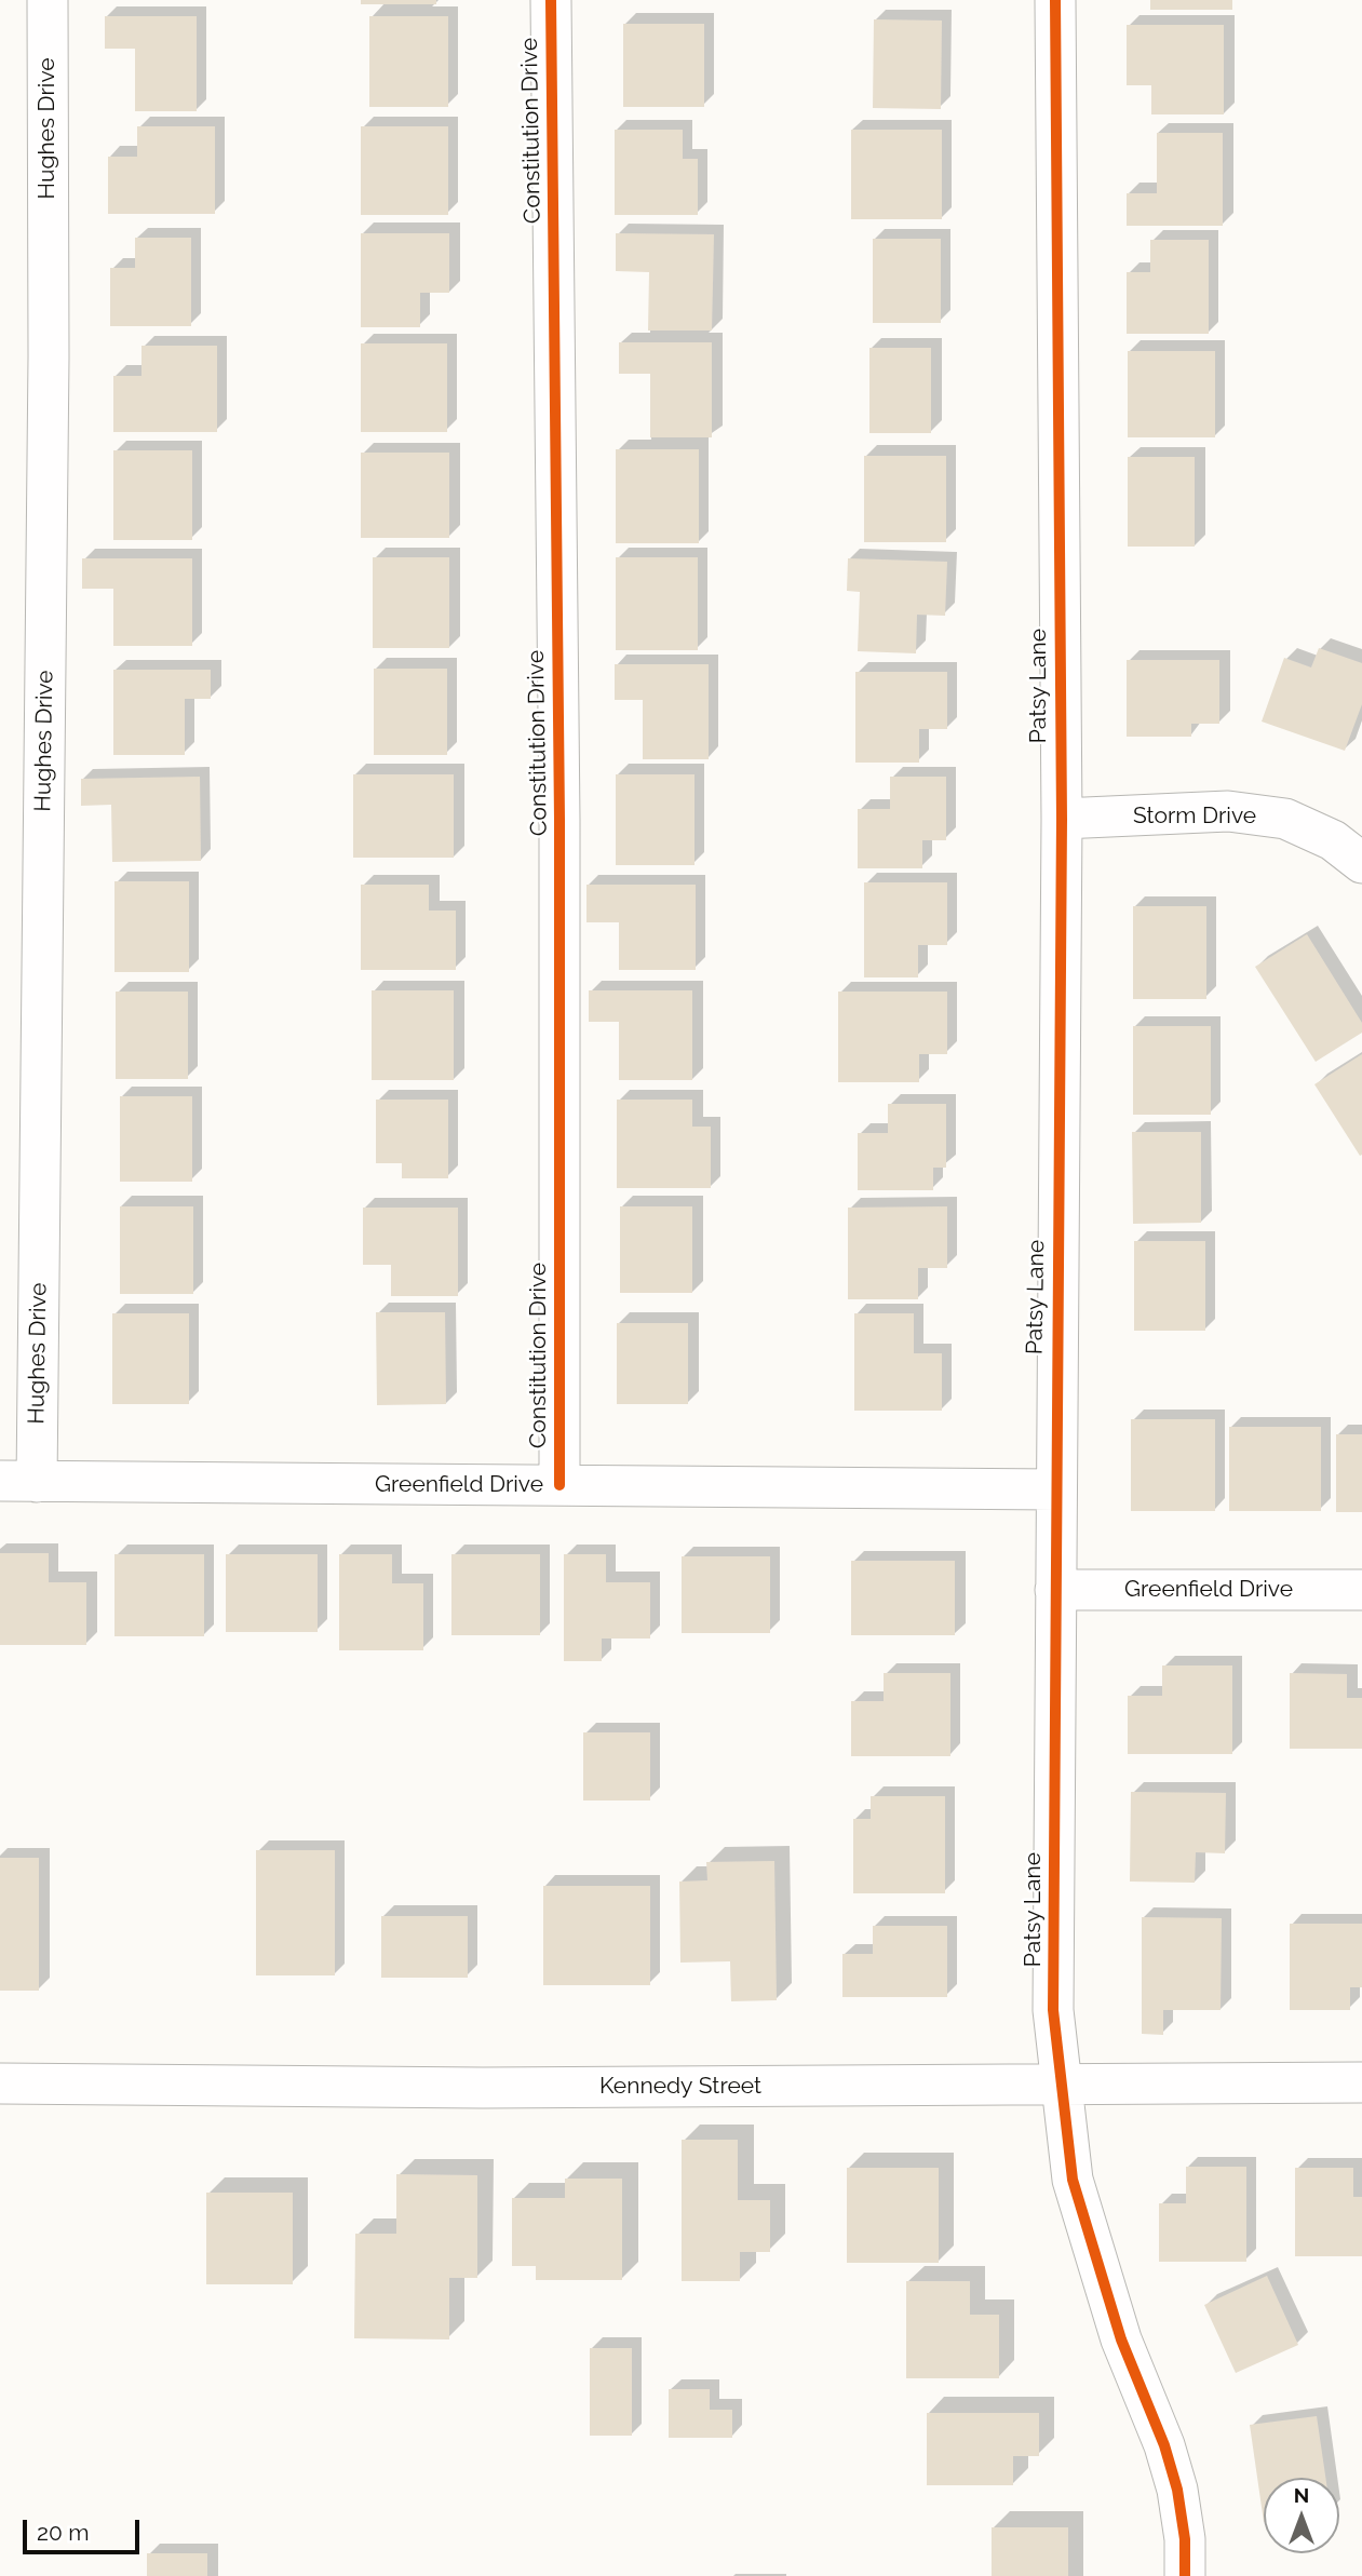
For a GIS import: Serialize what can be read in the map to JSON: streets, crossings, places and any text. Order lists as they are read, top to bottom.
{
  "streets": {
    "street": [
      "Hughes Drive",
      "Constitution Drive",
      "Patsy Lane",
      "Storm Drive",
      "Greenfield Drive",
      "Kennedy Street"
    ]
  },
  "crossings": [
    ["Hughes Drive", "Greenfield Drive"],
    ["Constitution Drive", "Greenfield Drive"],
    ["Patsy Lane", "Storm Drive"],
    ["Patsy Lane", "Greenfield Drive"],
    ["Patsy Lane", "Kennedy Street"]
  ],
  "scale_bar": "20 m",
  "north": "top"
}
